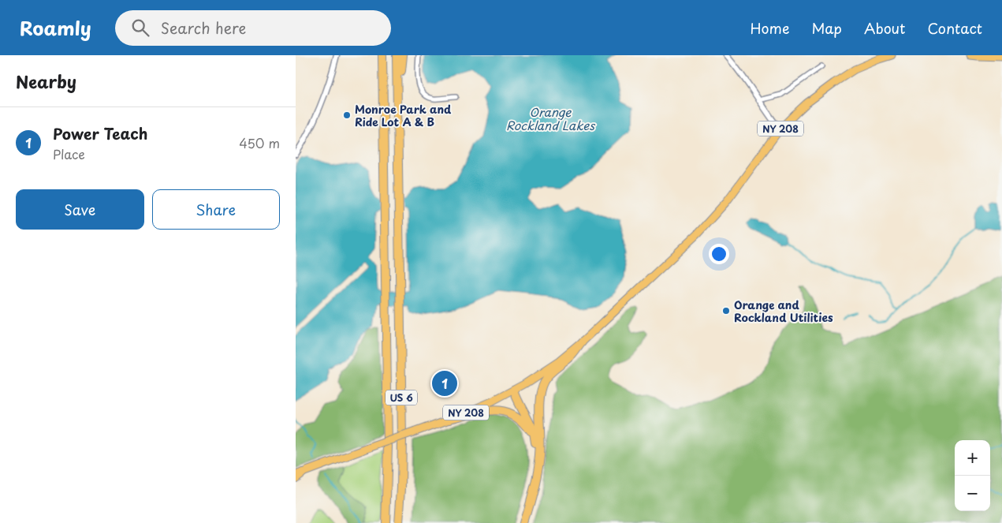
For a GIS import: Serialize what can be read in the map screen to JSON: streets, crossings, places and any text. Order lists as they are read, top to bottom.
{
  "streets": {
    "highway": ["US 6"],
    "main road": ["NY 208"]
  },
  "water": ["Orange Rockland Lakes"],
  "places": ["Monroe Park and Ride Lot A & B", "Orange and Rockland Utilities"],
  "page": {
    "header": "Roamly",
    "search": "Search here",
    "nav": [
      "Home",
      "Map",
      "About",
      "Contact"
    ],
    "heading": "Nearby",
    "list": [
      {
        "mark": "1",
        "name": "Power Teach",
        "note": "Place",
        "value": "450 m"
      }
    ],
    "buttons": ["Save", "Share"],
    "pins": "1",
    "map_buttons": ["+", "−"]
  }
}
